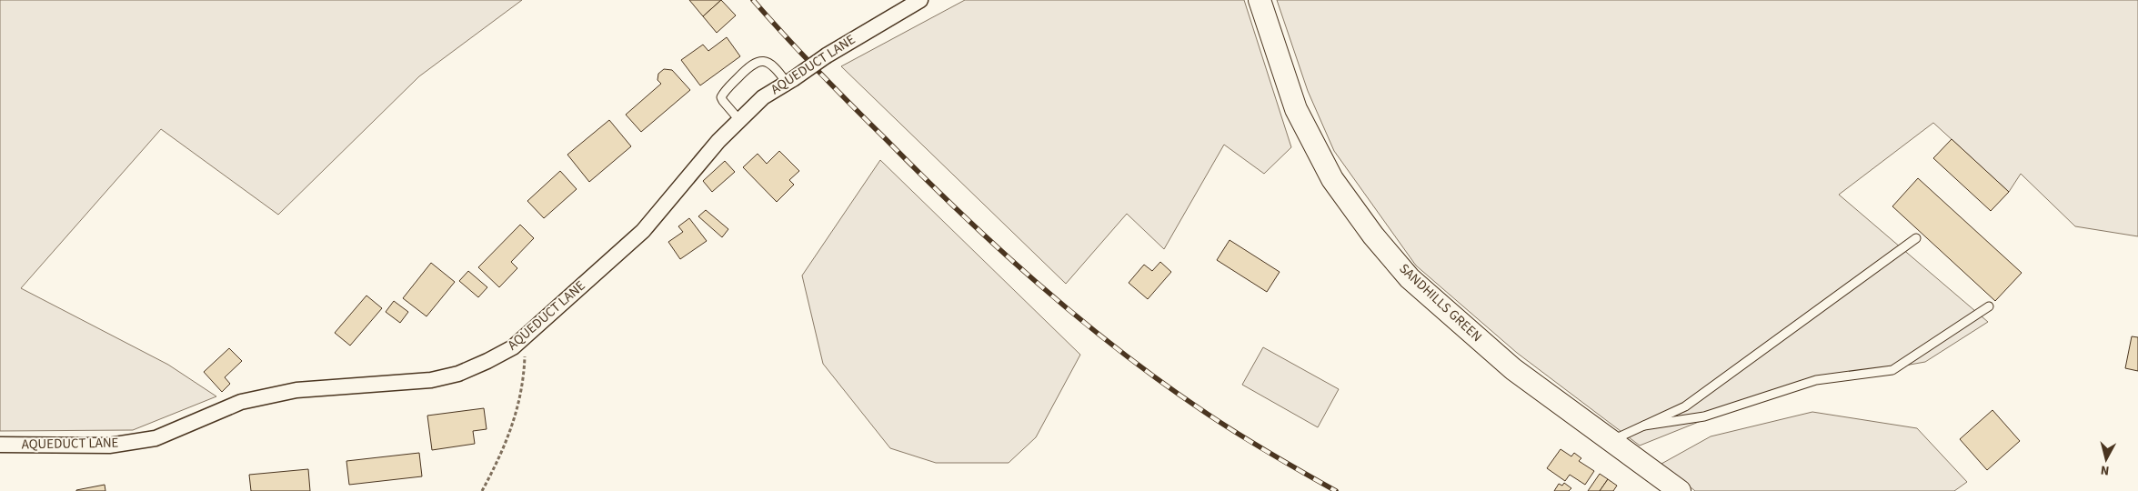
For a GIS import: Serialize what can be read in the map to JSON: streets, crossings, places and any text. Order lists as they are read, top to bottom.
{
  "streets": {
    "street": ["AQUEDUCT LANE", "SANDHILLS GREEN"]
  },
  "north": "bottom"
}
